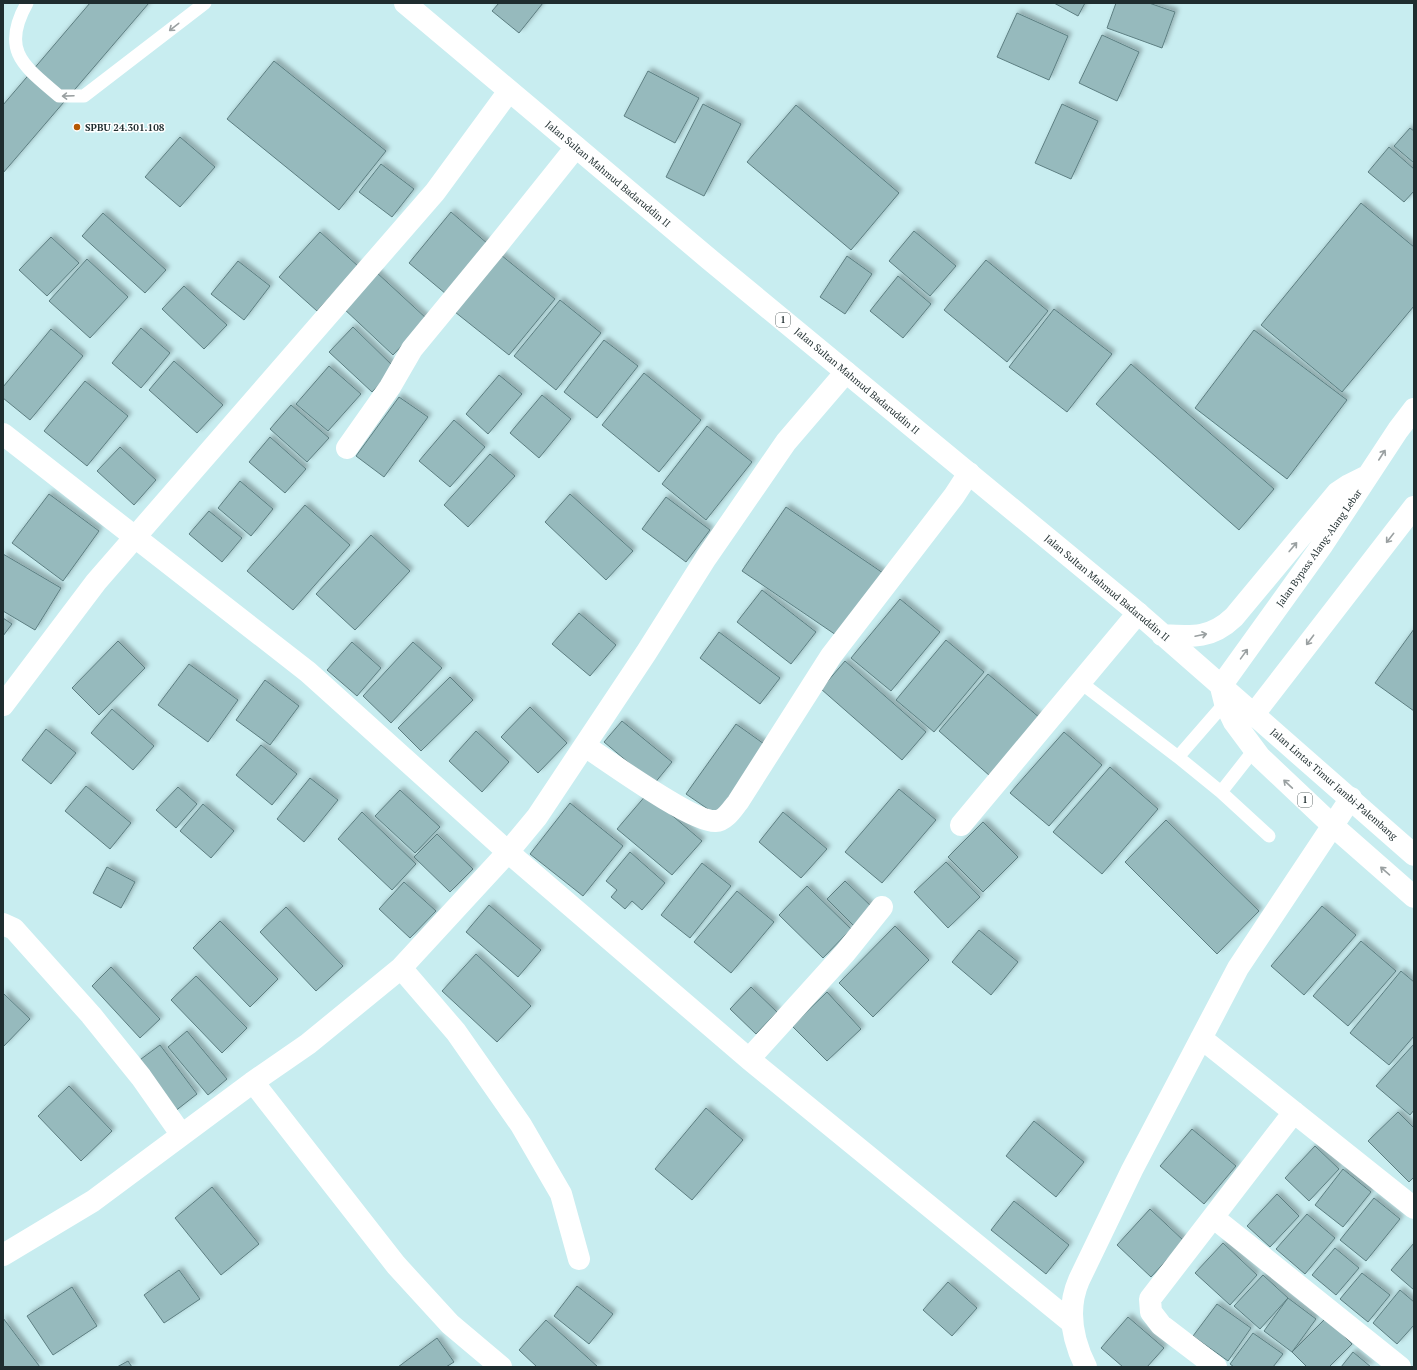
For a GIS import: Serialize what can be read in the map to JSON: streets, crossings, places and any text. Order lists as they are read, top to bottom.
{
  "streets": {
    "main road": [
      "Jalan Sultan Mahmud Badaruddin II",
      "1",
      "Jalan Bypass Alang-Alang Lebar",
      "Jalan Lintas Timur Jambi-Palembang"
    ]
  },
  "crossings": [
    ["Jalan Sultan Mahmud Badaruddin II", "1"],
    ["Jalan Sultan Mahmud Badaruddin II", "Jalan Bypass Alang-Alang Lebar"],
    ["Jalan Sultan Mahmud Badaruddin II", "Jalan Lintas Timur Jambi-Palembang"],
    ["1", "Jalan Bypass Alang-Alang Lebar"]
  ],
  "places": ["SPBU 24.301.108"]
}
